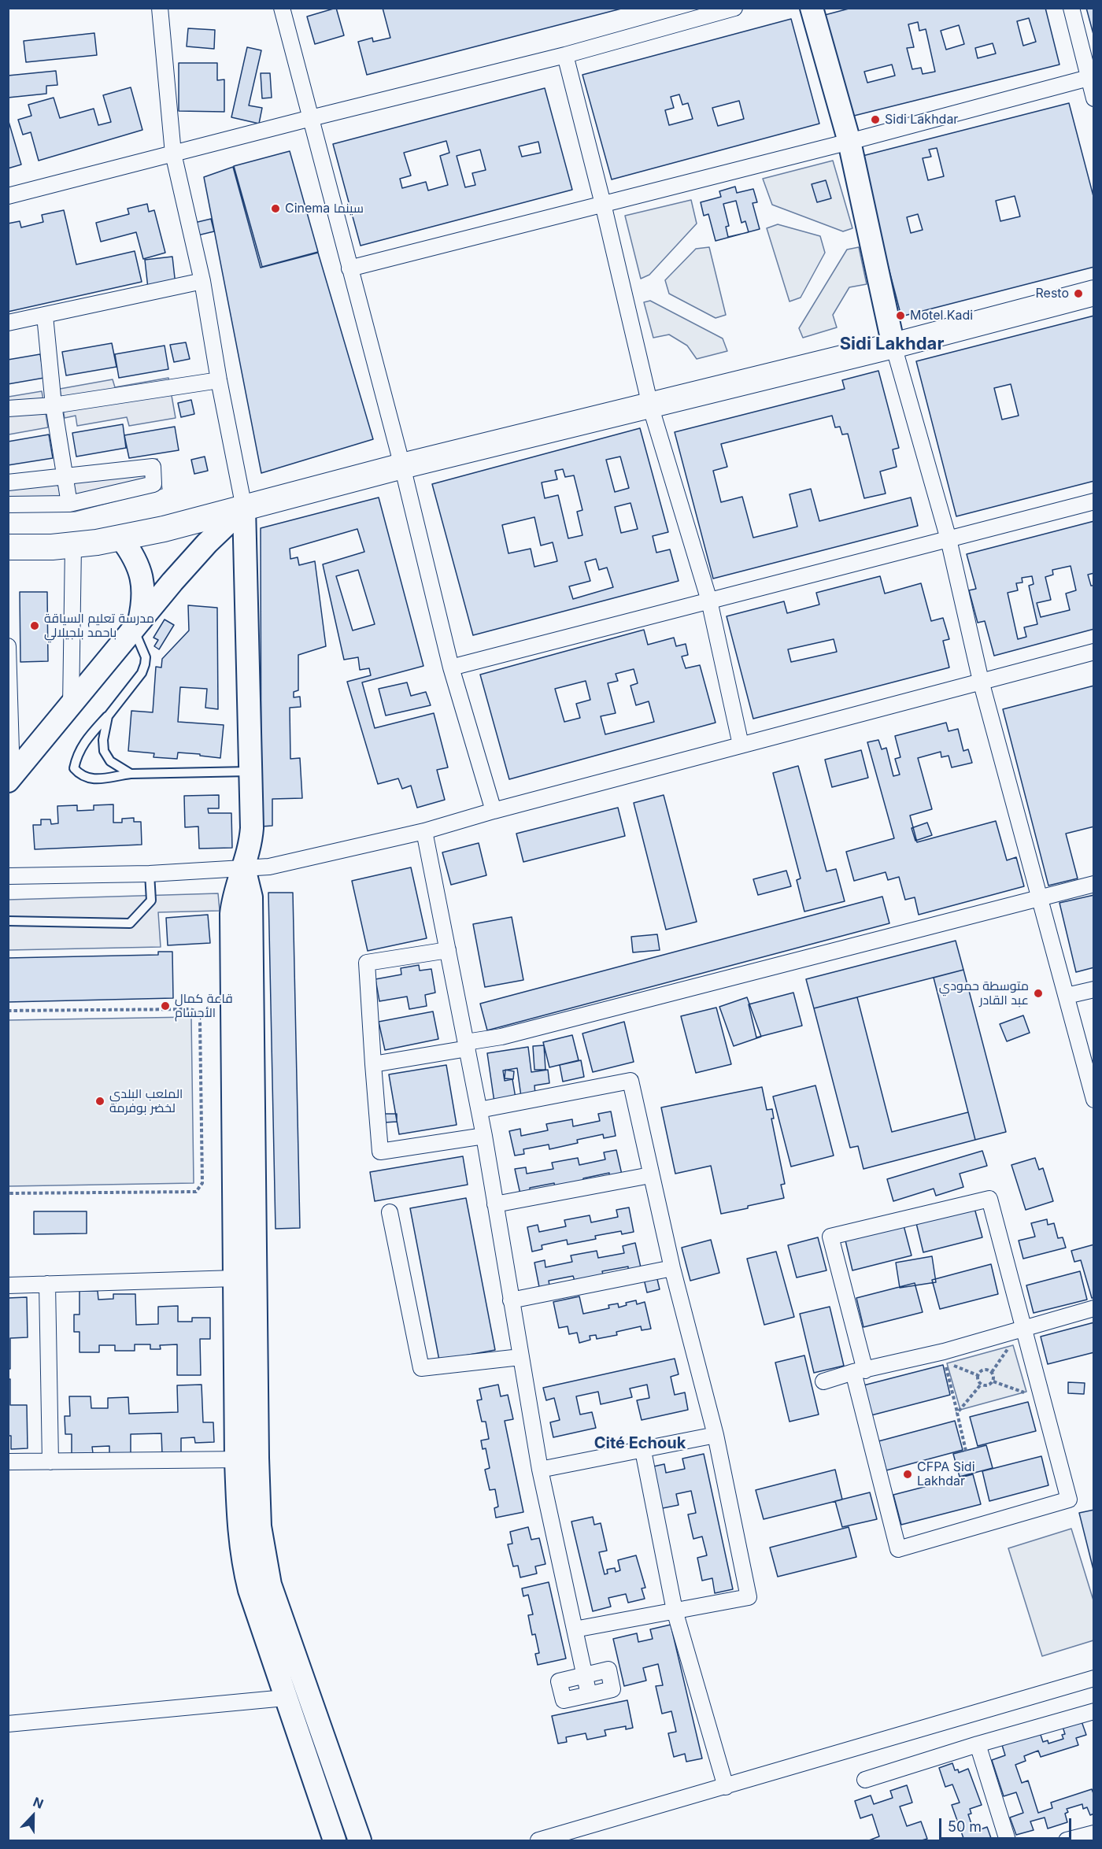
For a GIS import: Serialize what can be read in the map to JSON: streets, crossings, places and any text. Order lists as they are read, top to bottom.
{
  "districts": ["Sidi Lakhdar", "Cité Echouk"],
  "places": [
    "Sidi Lakhdar",
    "Cinema سينما",
    "Resto",
    "Motel Kadi",
    "مدرسة تعليم السياقة باحمد بلجيلالي",
    "متوسطة حمودي عبد القادر",
    "قاعة كمال الأجسام",
    "الملعب البلدي لخضر بوفرمة",
    "CFPA Sidi Lakhdar"
  ],
  "scale_bar": "50 m",
  "north": "top"
}
